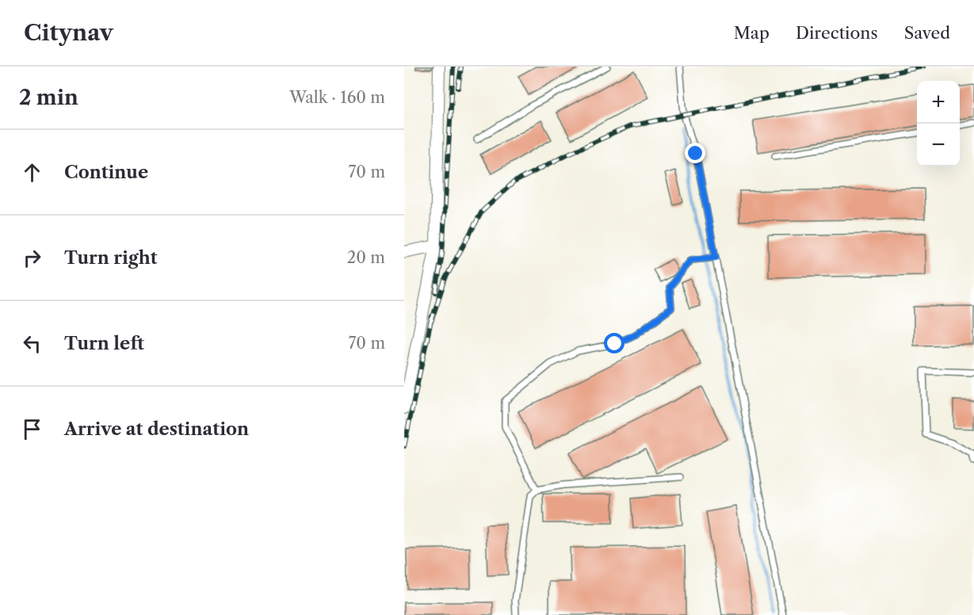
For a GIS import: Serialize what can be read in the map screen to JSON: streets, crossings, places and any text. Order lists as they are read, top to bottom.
{
  "page": {
    "header": "Citynav",
    "nav": ["Map", "Directions", "Saved"],
    "heading": ["2 min", "Walk · 160 m"],
    "map_buttons": ["+", "−"],
    "list": [
      ["Continue", "70 m"],
      ["Turn right", "20 m"],
      ["Turn left", "70 m"],
      "Arrive at destination"
    ]
  }
}
